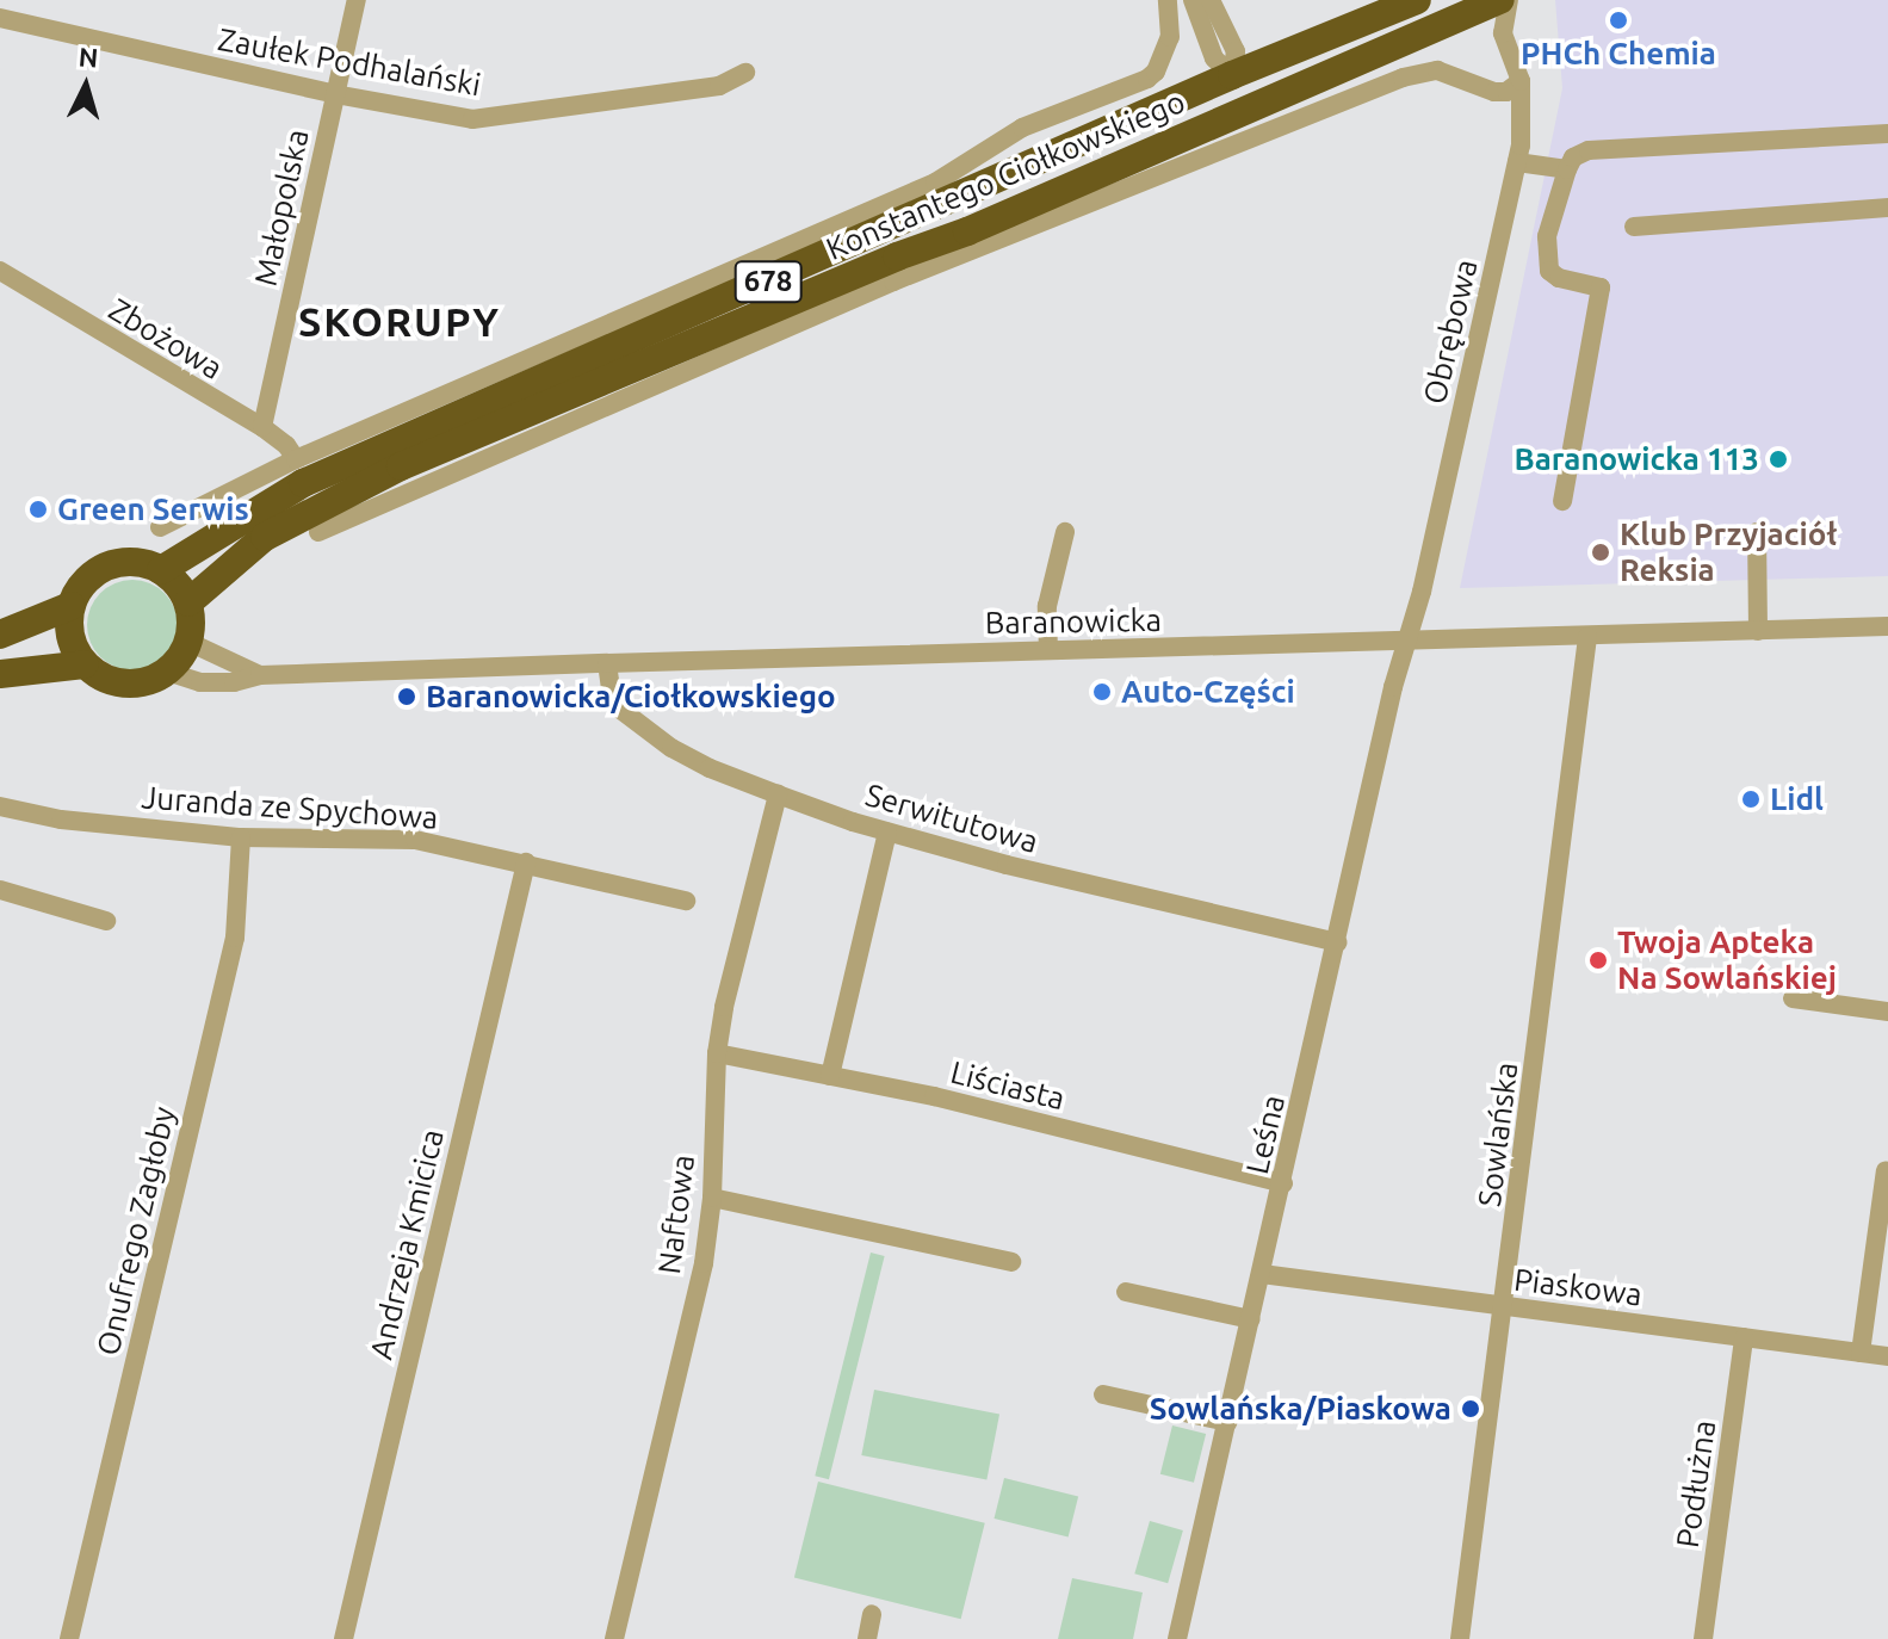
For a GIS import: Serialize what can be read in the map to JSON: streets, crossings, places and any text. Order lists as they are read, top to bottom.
{
  "streets": {
    "highway": ["Konstantego Ciołkowskiego", "678"],
    "street": [
      "Zaułek Podhalański",
      "Małopolska",
      "Obrębowa",
      "Zbożowa",
      "Baranowicka",
      "Juranda ze Spychowa",
      "Serwitutowa",
      "Liściasta",
      "Leśna",
      "Sowlańska",
      "Naftowa",
      "Onufrego Zagłoby",
      "Andrzeja Kmicica",
      "Piaskowa",
      "Podłużna"
    ]
  },
  "crossings": [
    ["Zaułek Podhalański", "Małopolska"],
    ["Konstantego Ciołkowskiego", "Baranowicka"],
    ["Małopolska", "Zbożowa"],
    ["Obrębowa", "Baranowicka"],
    ["Obrębowa", "Leśna"],
    ["Baranowicka", "Serwitutowa"],
    ["Baranowicka", "Leśna"],
    ["Baranowicka", "Sowlańska"],
    ["Juranda ze Spychowa", "Onufrego Zagłoby"],
    ["Juranda ze Spychowa", "Andrzeja Kmicica"],
    ["Serwitutowa", "Leśna"],
    ["Serwitutowa", "Naftowa"],
    ["Liściasta", "Leśna"],
    ["Liściasta", "Naftowa"],
    ["Leśna", "Piaskowa"],
    ["Sowlańska", "Piaskowa"],
    ["Piaskowa", "Podłużna"]
  ],
  "districts": ["SKORUPY"],
  "places": [
    "PHCh Chemia",
    "Baranowicka 113",
    "Green Serwis",
    "Klub Przyjaciół Reksia",
    "Auto-Części",
    "Baranowicka/Ciołkowskiego",
    "Lidl",
    "Twoja Apteka Na Sowlańskiej",
    "Sowlańska/Piaskowa"
  ],
  "north": "top"
}
